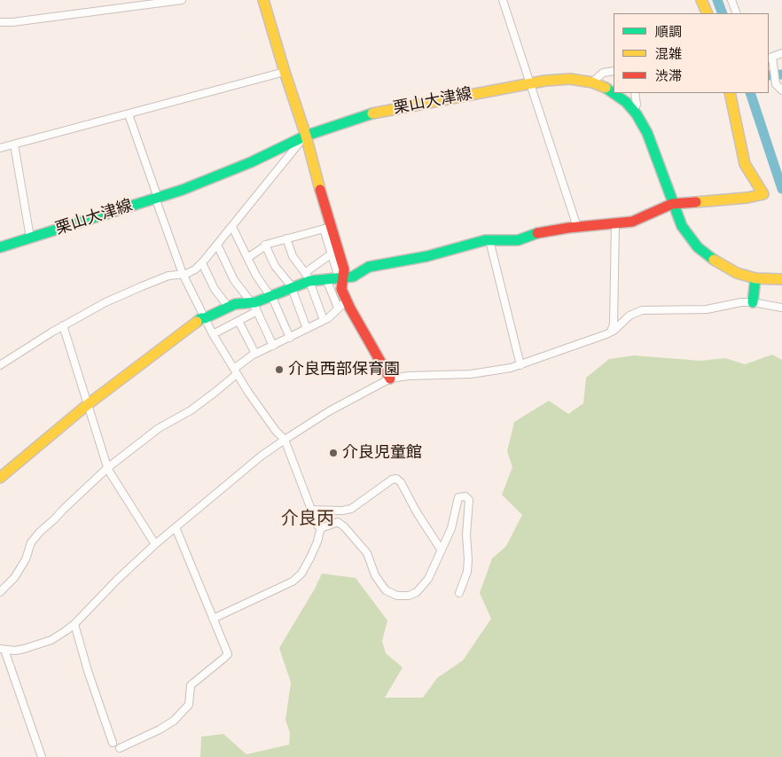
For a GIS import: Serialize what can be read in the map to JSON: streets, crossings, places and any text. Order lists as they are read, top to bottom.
{
  "streets": {
    "street": ["栗山大津線"]
  },
  "districts": ["介良丙"],
  "places": ["介良西部保育園", "介良児童館"],
  "legend": ["順調", "混雑", "渋滞"]
}
